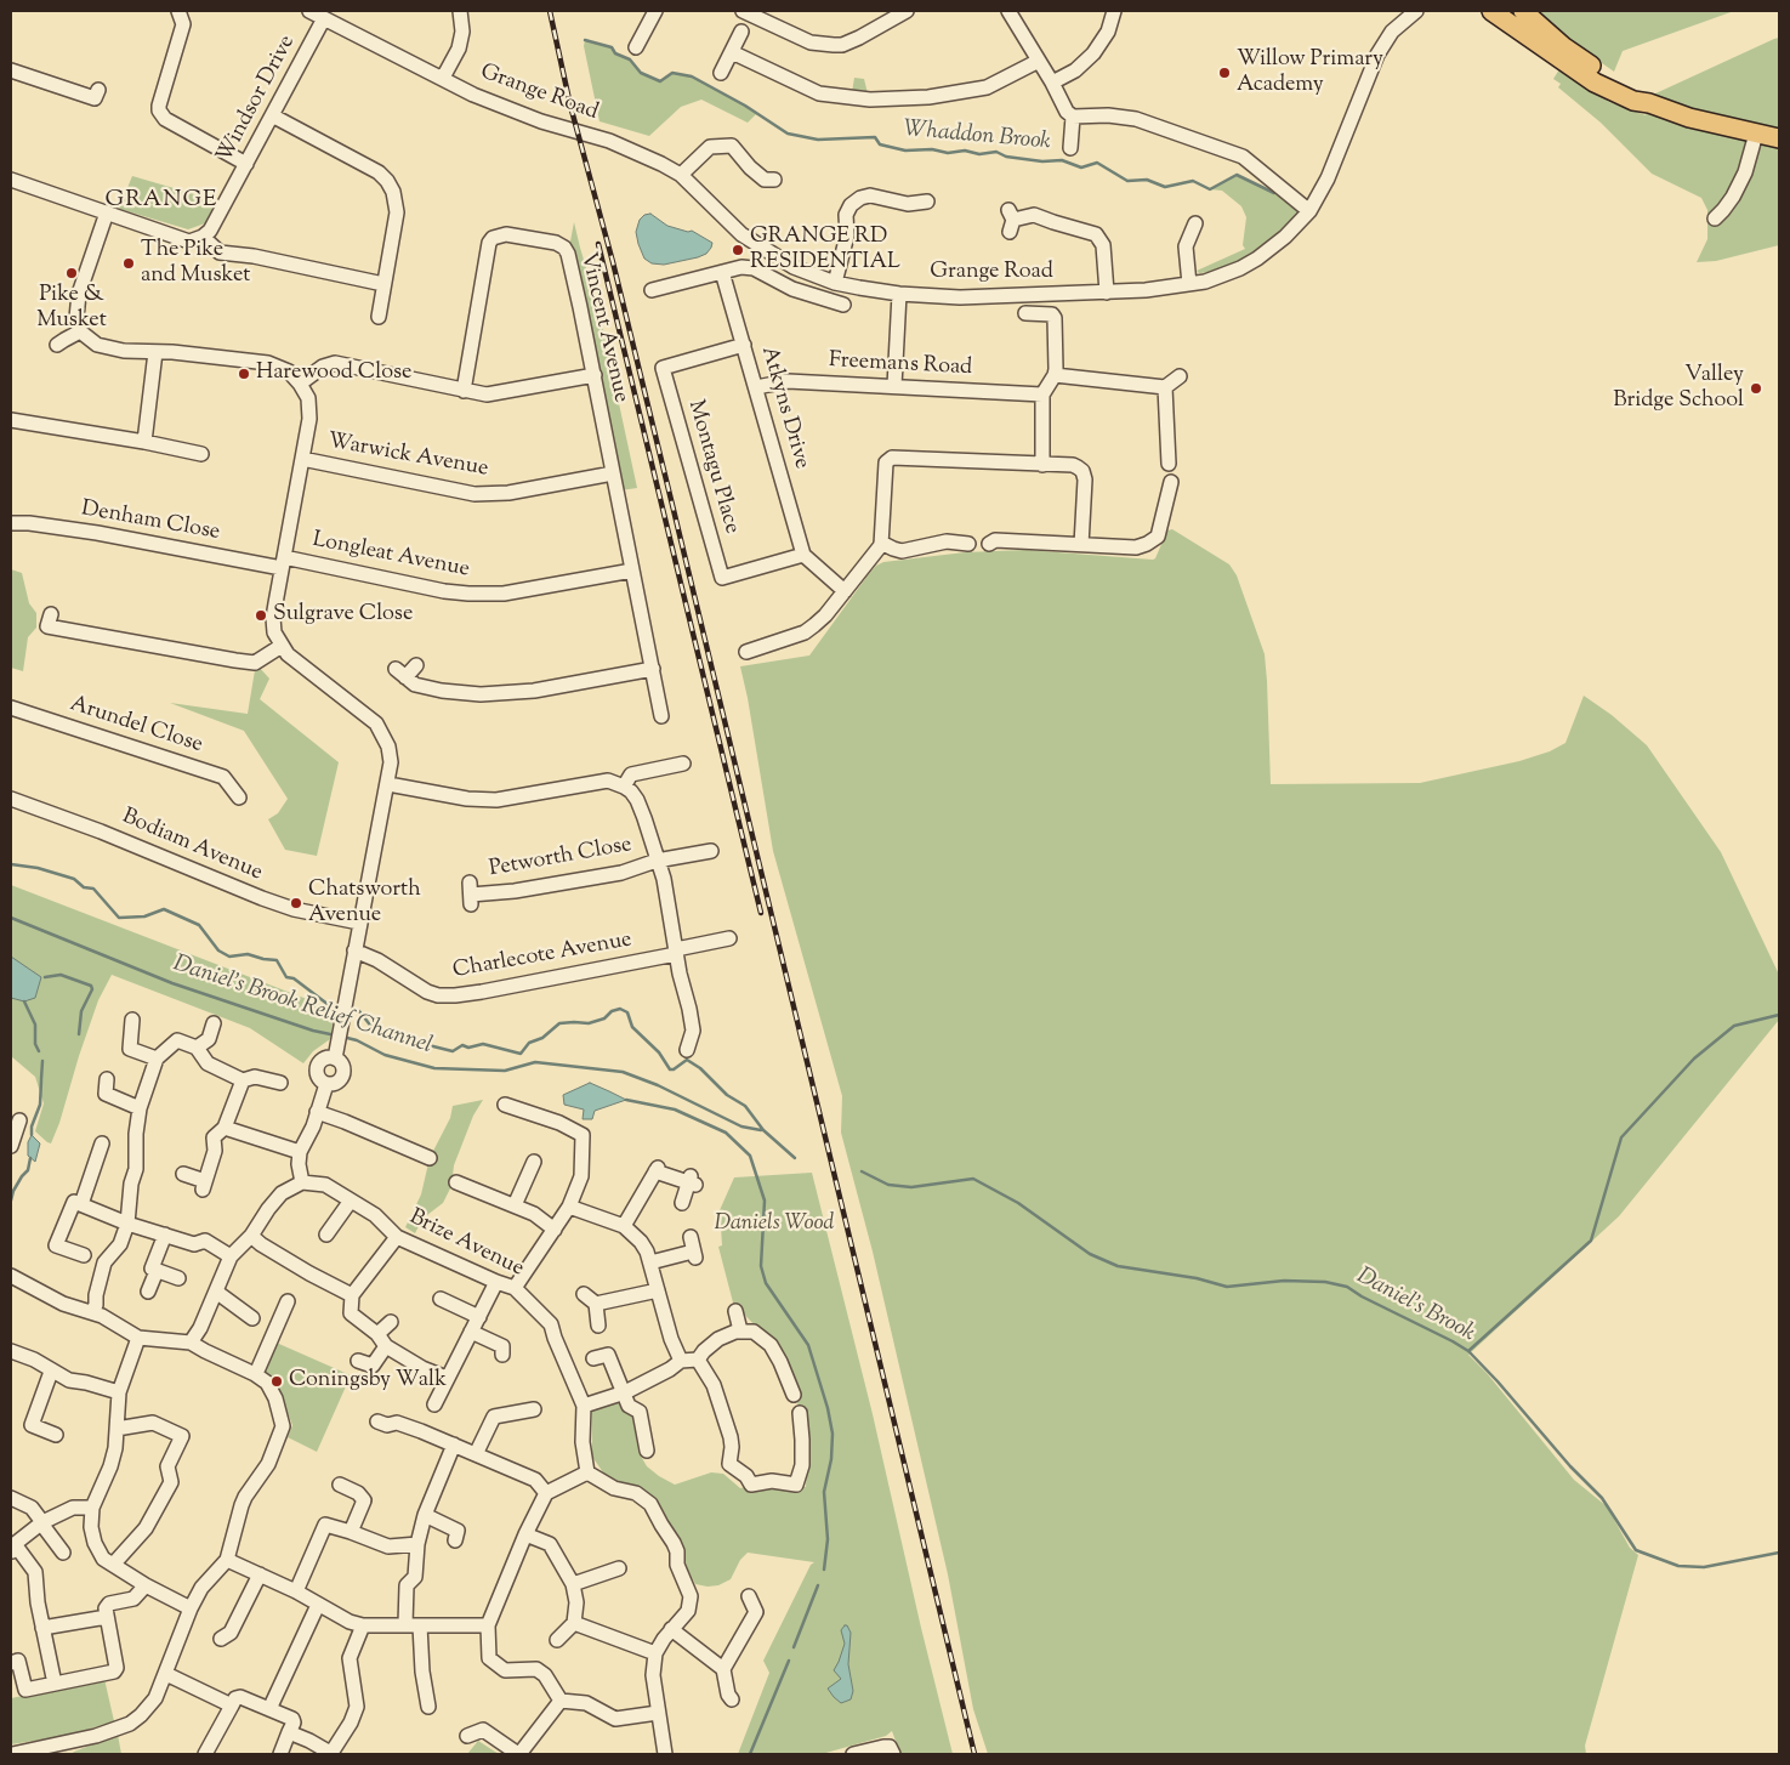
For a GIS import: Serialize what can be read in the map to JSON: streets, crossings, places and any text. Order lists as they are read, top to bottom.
{
  "streets": {
    "street": [
      "Grange Road",
      "Windsor Drive",
      "Vincent Avenue",
      "Freemans Road",
      "Atkyns Drive",
      "Warwick Avenue",
      "Montagu Place",
      "Denham Close",
      "Longleat Avenue",
      "Arundel Close",
      "Bodiam Avenue",
      "Petworth Close",
      "Charlecote Avenue",
      "Brize Avenue"
    ]
  },
  "crossings": [
    ["Grange Road", "Windsor Drive"],
    ["Vincent Avenue", "Warwick Avenue"],
    ["Vincent Avenue", "Longleat Avenue"],
    ["Freemans Road", "Atkyns Drive"],
    ["Atkyns Drive", "Montagu Place"],
    ["Denham Close", "Longleat Avenue"]
  ],
  "districts": ["GRANGE"],
  "water": ["Whaddon Brook", "Daniel's Brook Relief Channel", "Daniel's Brook"],
  "parks": ["Daniels Wood"],
  "places": [
    "Willow Primary Academy",
    "GRANGE RD RESIDENTIAL",
    "The Pike and Musket",
    "Pike & Musket",
    "Harewood Close",
    "Valley Bridge School",
    "Sulgrave Close",
    "Chatsworth Avenue",
    "Coningsby Walk"
  ]
}
